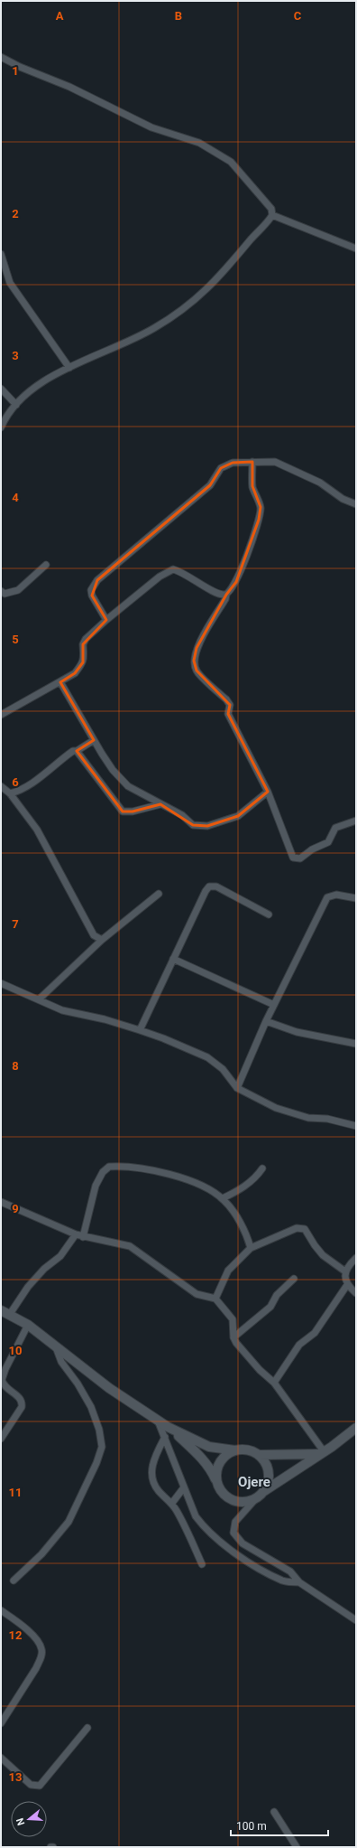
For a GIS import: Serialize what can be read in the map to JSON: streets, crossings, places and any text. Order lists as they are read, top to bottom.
{
  "districts": ["Ojere"],
  "scale_bar": "100 m",
  "north": "left",
  "grid": {
    "columns": ["A", "B", "C"],
    "rows": [
      "1",
      "2",
      "3",
      "4",
      "5",
      "6",
      "7",
      "8",
      "9",
      "10",
      "11",
      "12",
      "13"
    ]
  }
}
